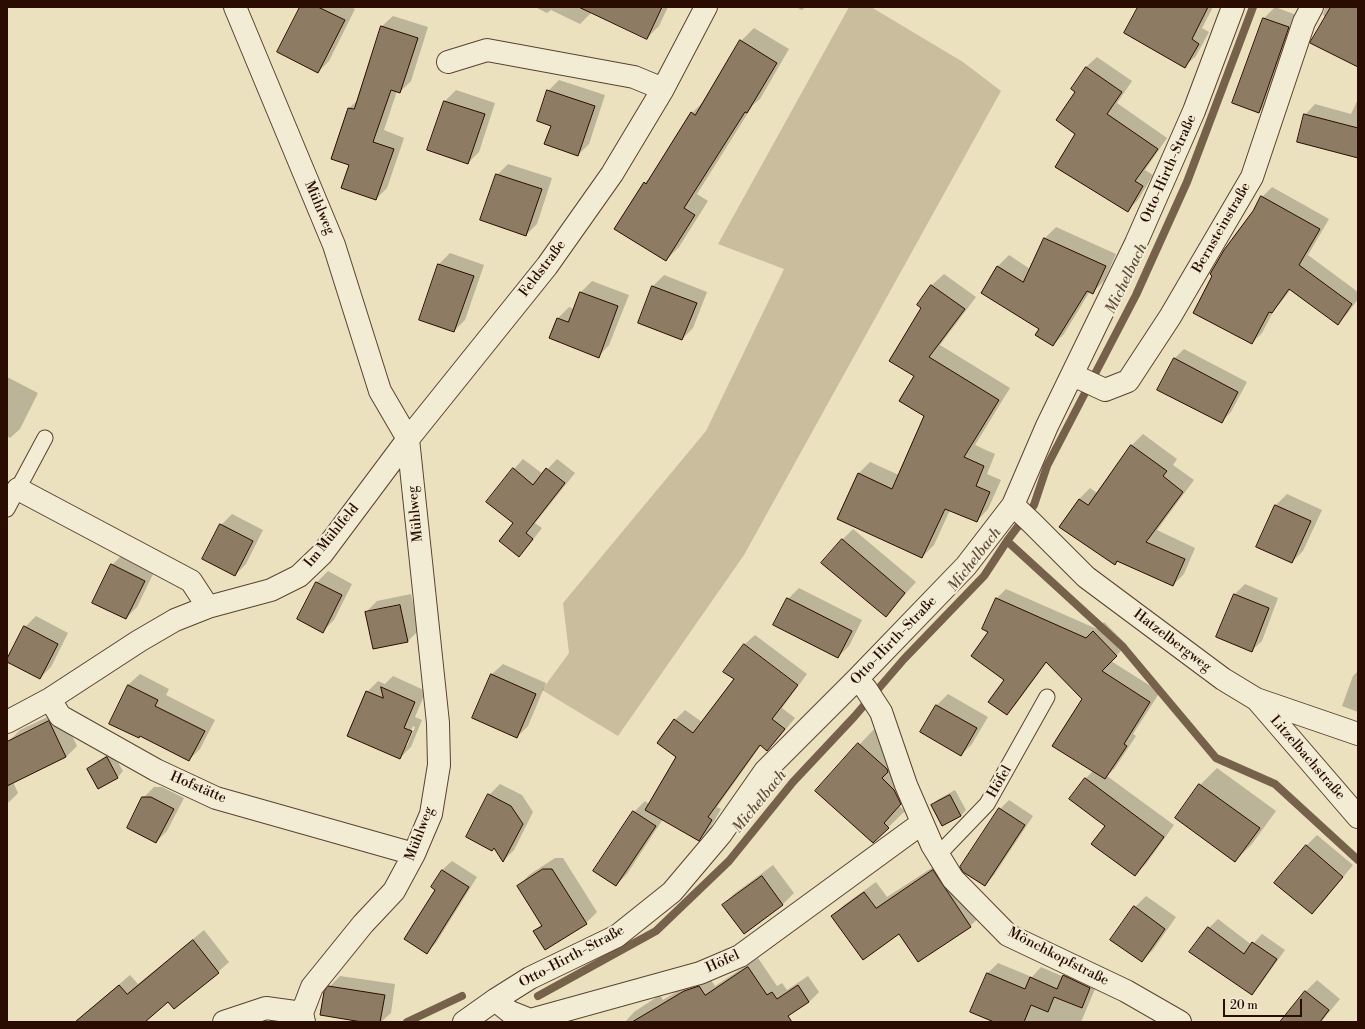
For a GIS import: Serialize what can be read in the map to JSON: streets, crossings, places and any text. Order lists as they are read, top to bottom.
{
  "streets": {
    "street": [
      "Otto-Hirth-Straße",
      "Mühlweg",
      "Bernsteinstraße",
      "Feldstraße",
      "Im Mühlfeld",
      "Hatzelbergweg",
      "Litzelbachstraße",
      "Höfel",
      "Hofstätte",
      "Mönchkopfstraße"
    ]
  },
  "crossings": [
    ["Otto-Hirth-Straße", "Bernsteinstraße"],
    ["Otto-Hirth-Straße", "Hatzelbergweg"],
    ["Otto-Hirth-Straße", "Höfel"],
    ["Otto-Hirth-Straße", "Mönchkopfstraße"],
    ["Mühlweg", "Feldstraße"],
    ["Mühlweg", "Im Mühlfeld"],
    ["Mühlweg", "Hofstätte"],
    ["Feldstraße", "Im Mühlfeld"],
    ["Im Mühlfeld", "Hofstätte"],
    ["Hatzelbergweg", "Litzelbachstraße"],
    ["Höfel", "Mönchkopfstraße"]
  ],
  "water": ["Michelbach"],
  "scale_bar": "20 m"
}
